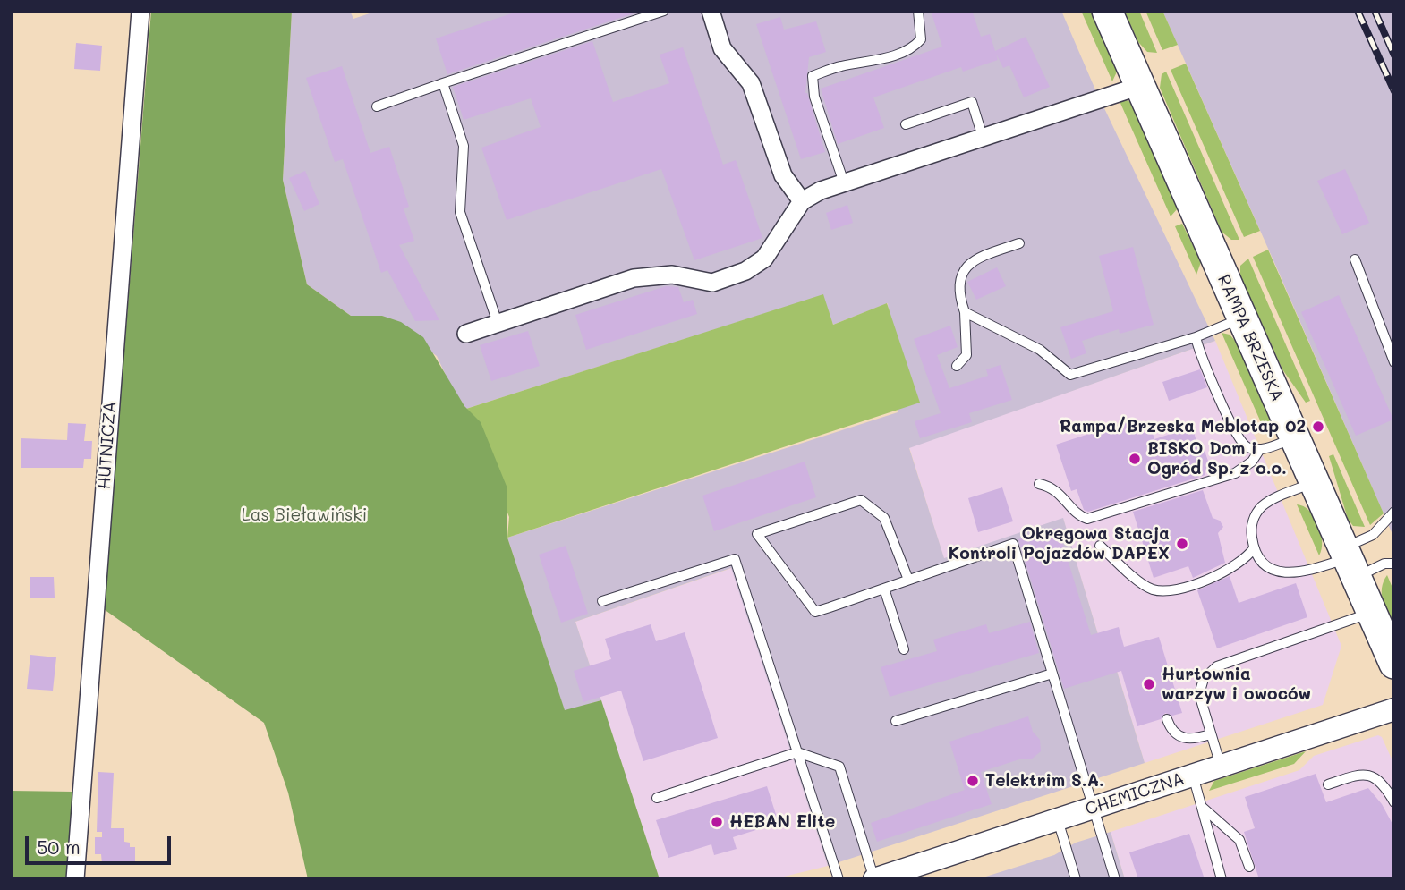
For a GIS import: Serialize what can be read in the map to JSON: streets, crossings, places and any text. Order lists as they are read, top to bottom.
{
  "streets": {
    "highway": ["RAMPA BRZESKA"],
    "street": ["HUTNICZA", "CHEMICZNA"]
  },
  "parks": ["Las Bieławiński"],
  "places": [
    "Rampa/Brzeska Meblotap 02",
    "BISKO Dom i Ogród Sp. z o.o.",
    "Okręgowa Stacja Kontroli Pojazdów DAPEX",
    "Hurtownia warzyw i owoców",
    "Telektrim S.A.",
    "HEBAN Elite"
  ],
  "scale_bar": "50 m"
}
